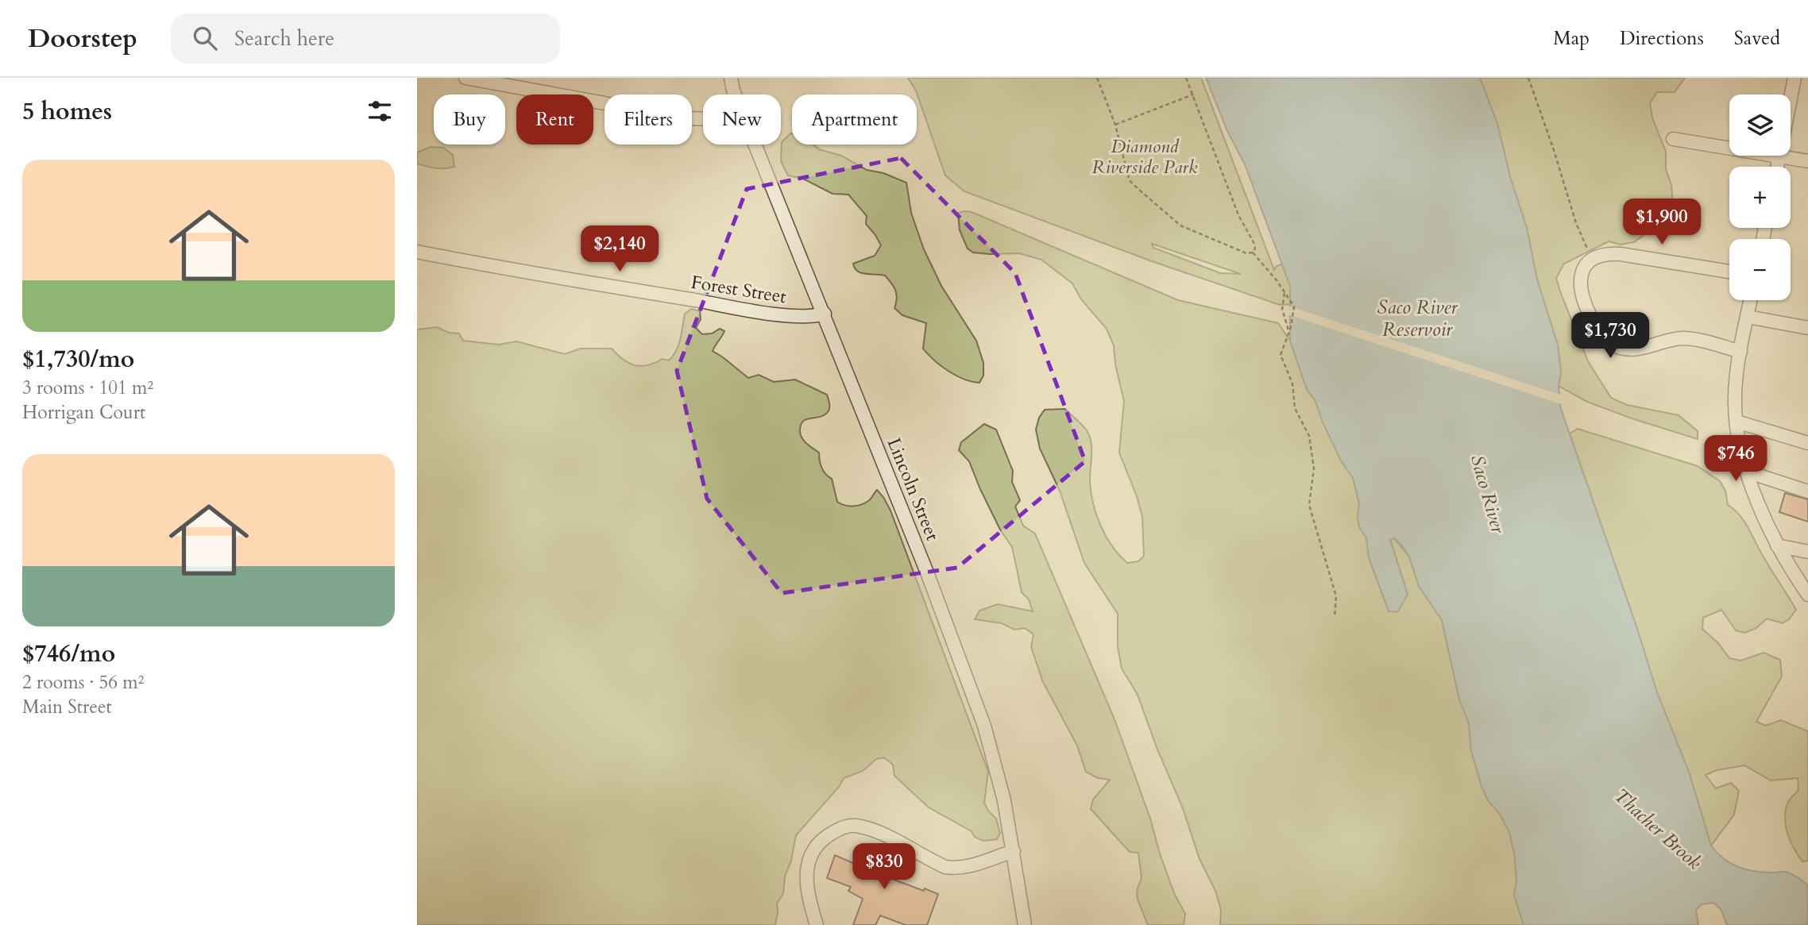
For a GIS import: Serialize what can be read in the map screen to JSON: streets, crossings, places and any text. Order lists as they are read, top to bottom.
{
  "streets": {
    "street": ["Forest Street", "Lincoln Street"]
  },
  "crossings": [
    ["Forest Street", "Lincoln Street"]
  ],
  "water": ["Saco River Reservoir", "Saco River", "Thacher Brook"],
  "parks": ["Diamond Riverside Park"],
  "page": {
    "header": "Doorstep",
    "search": "Search here",
    "nav": ["Map", "Directions", "Saved"],
    "heading": "5 homes",
    "map_buttons": ["+", "−"],
    "chip": [
      "Buy",
      "Rent",
      "Filters",
      "New",
      "Apartment"
    ],
    "list": [
      {
        "name": "$1,730/mo",
        "note": "3 rooms · 101 m² · Horrigan Court"
      },
      {
        "name": "$746/mo",
        "note": "2 rooms · 56 m² · Main Street"
      }
    ],
    "price": [
      "$1,900",
      "$2,140",
      "$1,730",
      "$746",
      "$830"
    ]
  }
}
